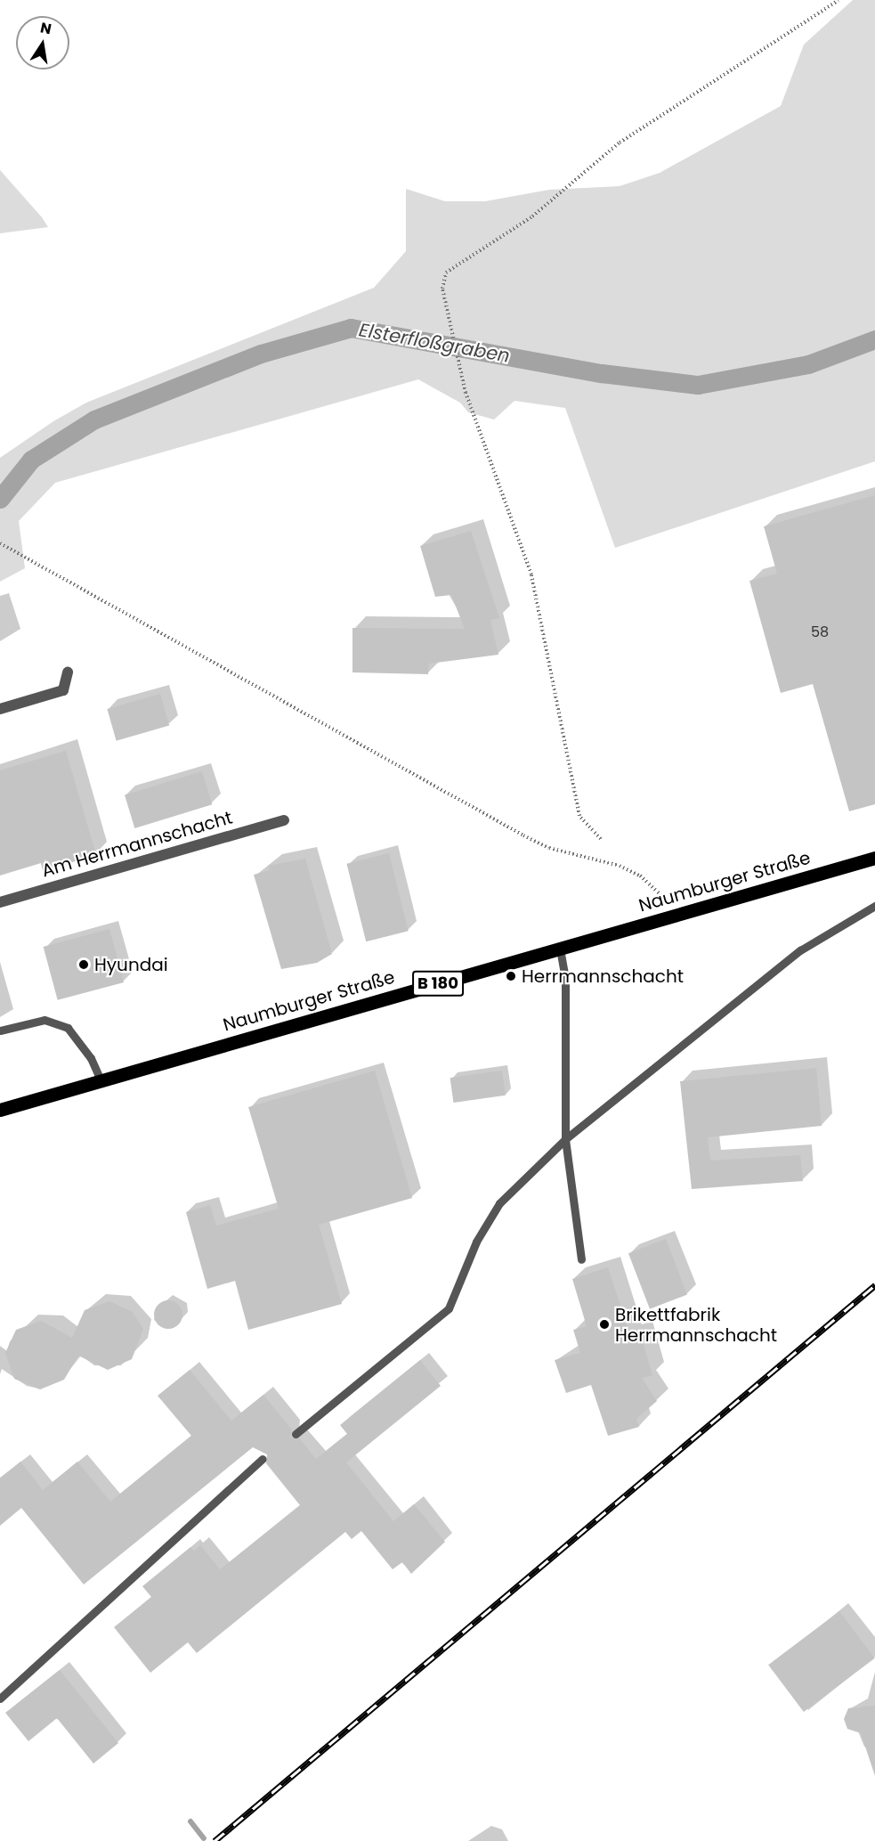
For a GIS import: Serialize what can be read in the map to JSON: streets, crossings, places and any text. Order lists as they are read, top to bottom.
{
  "streets": {
    "main road": ["Naumburger Straße", "B 180"],
    "street": ["Am Herrmannschacht"]
  },
  "water": ["Elsterfloßgraben"],
  "places": ["Hyundai", "Herrmannschacht", "Brikettfabrik Herrmannschacht"],
  "house_numbers": ["58"],
  "north": "top"
}
